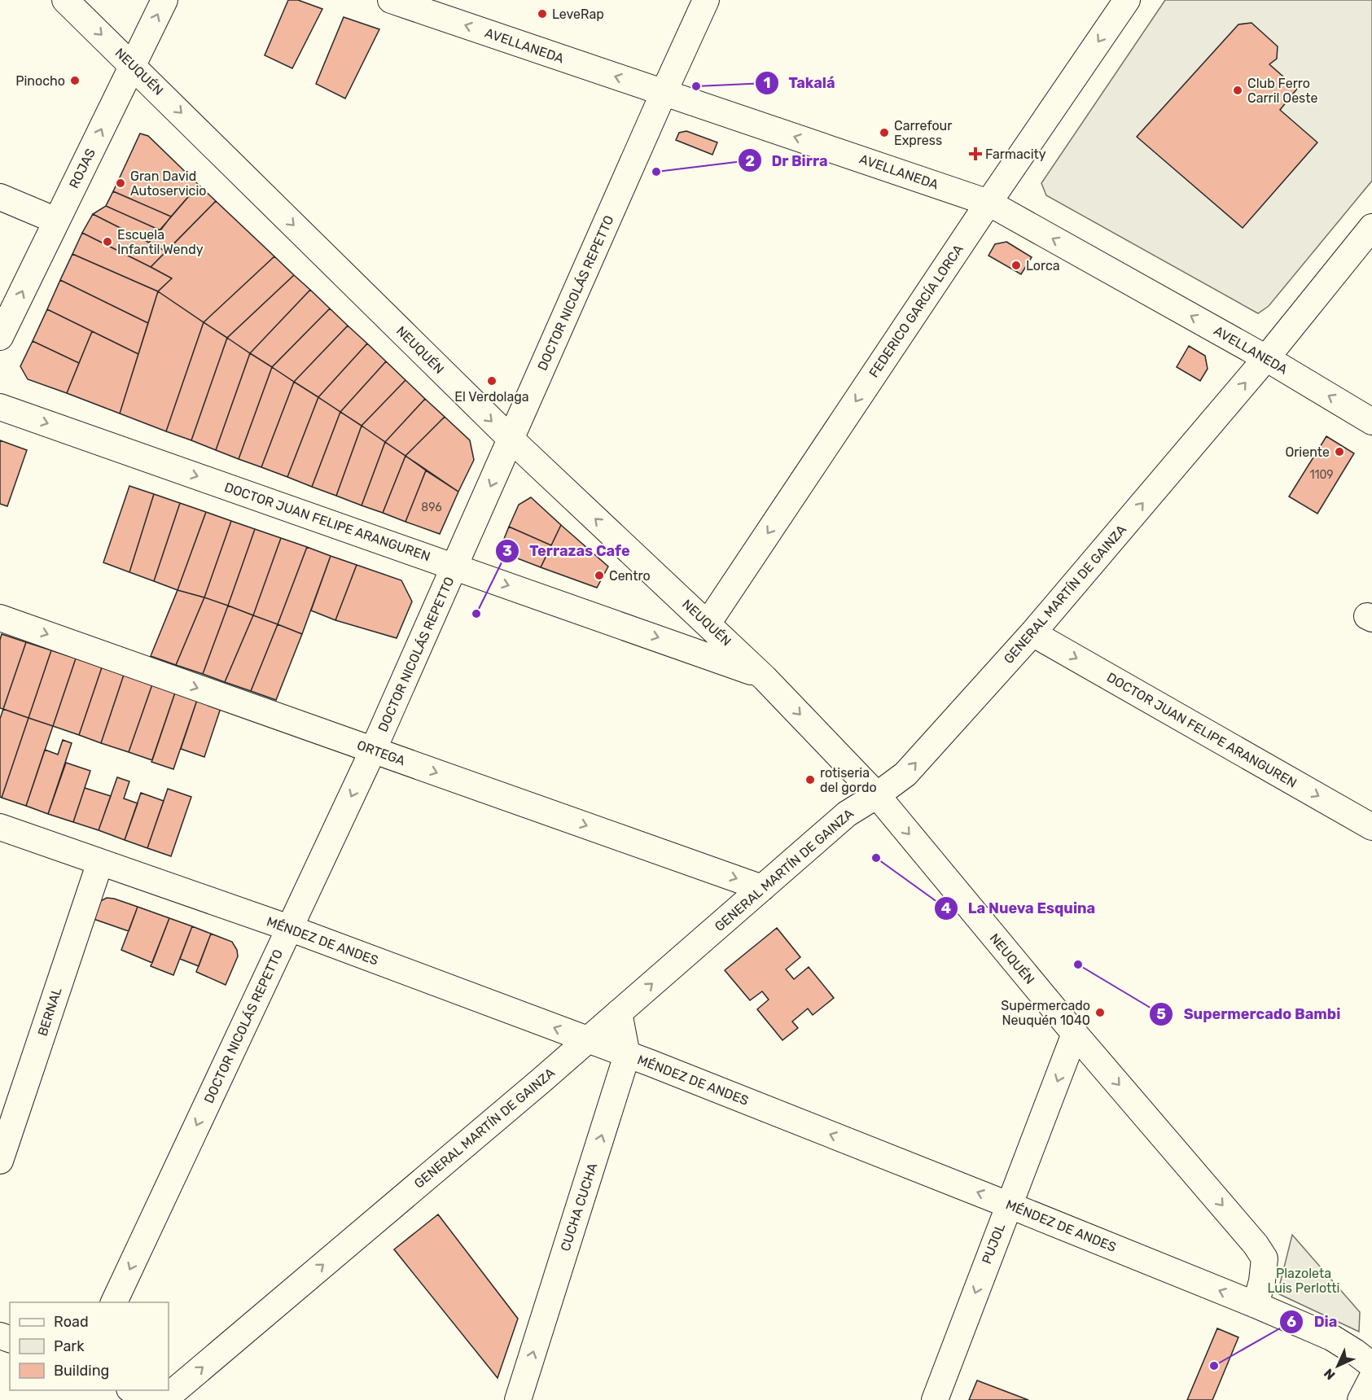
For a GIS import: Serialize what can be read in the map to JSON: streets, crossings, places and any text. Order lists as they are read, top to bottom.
{
  "streets": {
    "street": [
      "AVELLANEDA",
      "NEUQUÉN",
      "ROJAS",
      "DOCTOR NICOLÁS REPETTO",
      "FEDERICO GARCÍA LORCA",
      "DOCTOR JUAN FELIPE ARANGUREN",
      "GENERAL MARTÍN DE GAINZA",
      "ORTEGA",
      "MÉNDEZ DE ANDES",
      "BERNAL",
      "CUCHA CUCHA",
      "PUJOL"
    ]
  },
  "crossings": [
    ["AVELLANEDA", "DOCTOR NICOLÁS REPETTO"],
    ["AVELLANEDA", "FEDERICO GARCÍA LORCA"],
    ["AVELLANEDA", "GENERAL MARTÍN DE GAINZA"],
    ["NEUQUÉN", "ROJAS"],
    ["NEUQUÉN", "DOCTOR NICOLÁS REPETTO"],
    ["NEUQUÉN", "FEDERICO GARCÍA LORCA"],
    ["NEUQUÉN", "DOCTOR JUAN FELIPE ARANGUREN"],
    ["NEUQUÉN", "GENERAL MARTÍN DE GAINZA"],
    ["NEUQUÉN", "MÉNDEZ DE ANDES"],
    ["NEUQUÉN", "PUJOL"],
    ["DOCTOR NICOLÁS REPETTO", "DOCTOR JUAN FELIPE ARANGUREN"],
    ["DOCTOR NICOLÁS REPETTO", "ORTEGA"],
    ["DOCTOR NICOLÁS REPETTO", "MÉNDEZ DE ANDES"],
    ["DOCTOR JUAN FELIPE ARANGUREN", "GENERAL MARTÍN DE GAINZA"],
    ["GENERAL MARTÍN DE GAINZA", "ORTEGA"],
    ["GENERAL MARTÍN DE GAINZA", "MÉNDEZ DE ANDES"],
    ["GENERAL MARTÍN DE GAINZA", "CUCHA CUCHA"],
    ["MÉNDEZ DE ANDES", "BERNAL"],
    ["MÉNDEZ DE ANDES", "CUCHA CUCHA"],
    ["MÉNDEZ DE ANDES", "PUJOL"]
  ],
  "one_way": [
    "AVELLANEDA",
    "ROJAS",
    "DOCTOR NICOLÁS REPETTO",
    "FEDERICO GARCÍA LORCA",
    "DOCTOR JUAN FELIPE ARANGUREN",
    "GENERAL MARTÍN DE GAINZA",
    "ORTEGA",
    "MÉNDEZ DE ANDES",
    "CUCHA CUCHA",
    "PUJOL"
  ],
  "parks": ["Plazoleta Luis Perlotti"],
  "places": {
    "other": [
      "LeveRap",
      "Pinocho",
      "Takalá",
      "Club Ferro Carril Oeste",
      "Carrefour Express",
      "Dr Birra",
      "Gran David Autoservicio",
      "Escuela Infantil Wendy",
      "Lorca",
      "El Verdolaga",
      "Oriente",
      "Centro",
      "Terrazas Cafe",
      "rotiseria del gordo",
      "La Nueva Esquina",
      "Supermercado Bambi",
      "Supermercado Neuquén 1040",
      "Dia"
    ],
    "health": ["Farmacity"]
  },
  "house_numbers": ["1109", "896"],
  "legend": ["Road", "Park", "Building"],
  "north": "bottom left"
}
